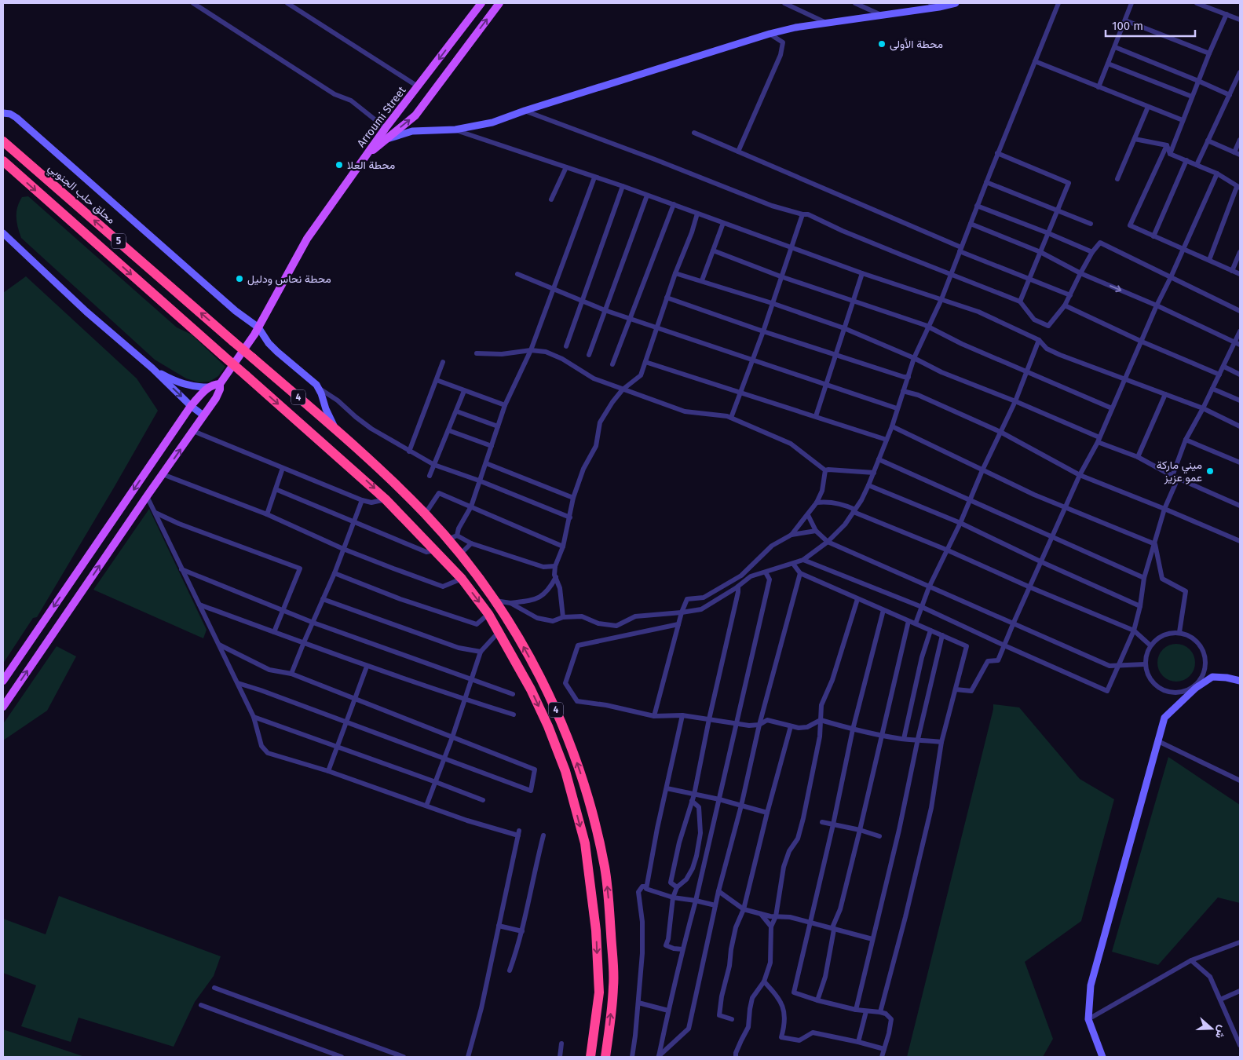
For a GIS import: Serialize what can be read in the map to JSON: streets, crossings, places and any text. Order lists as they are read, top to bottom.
{
  "streets": {
    "highway": ["محلق حلب الجنوبي", "5", "4"],
    "main road": ["Arroumi Street"]
  },
  "crossings": [
    ["محلق حلب الجنوبي", "4"],
    ["5", "4"]
  ],
  "places": [
    "محطة الأولى",
    "محطة العلا",
    "محطة نحاس ودليل",
    "ميني ماركة عمو عزيز"
  ],
  "scale_bar": "100 m",
  "north": "right"
}
